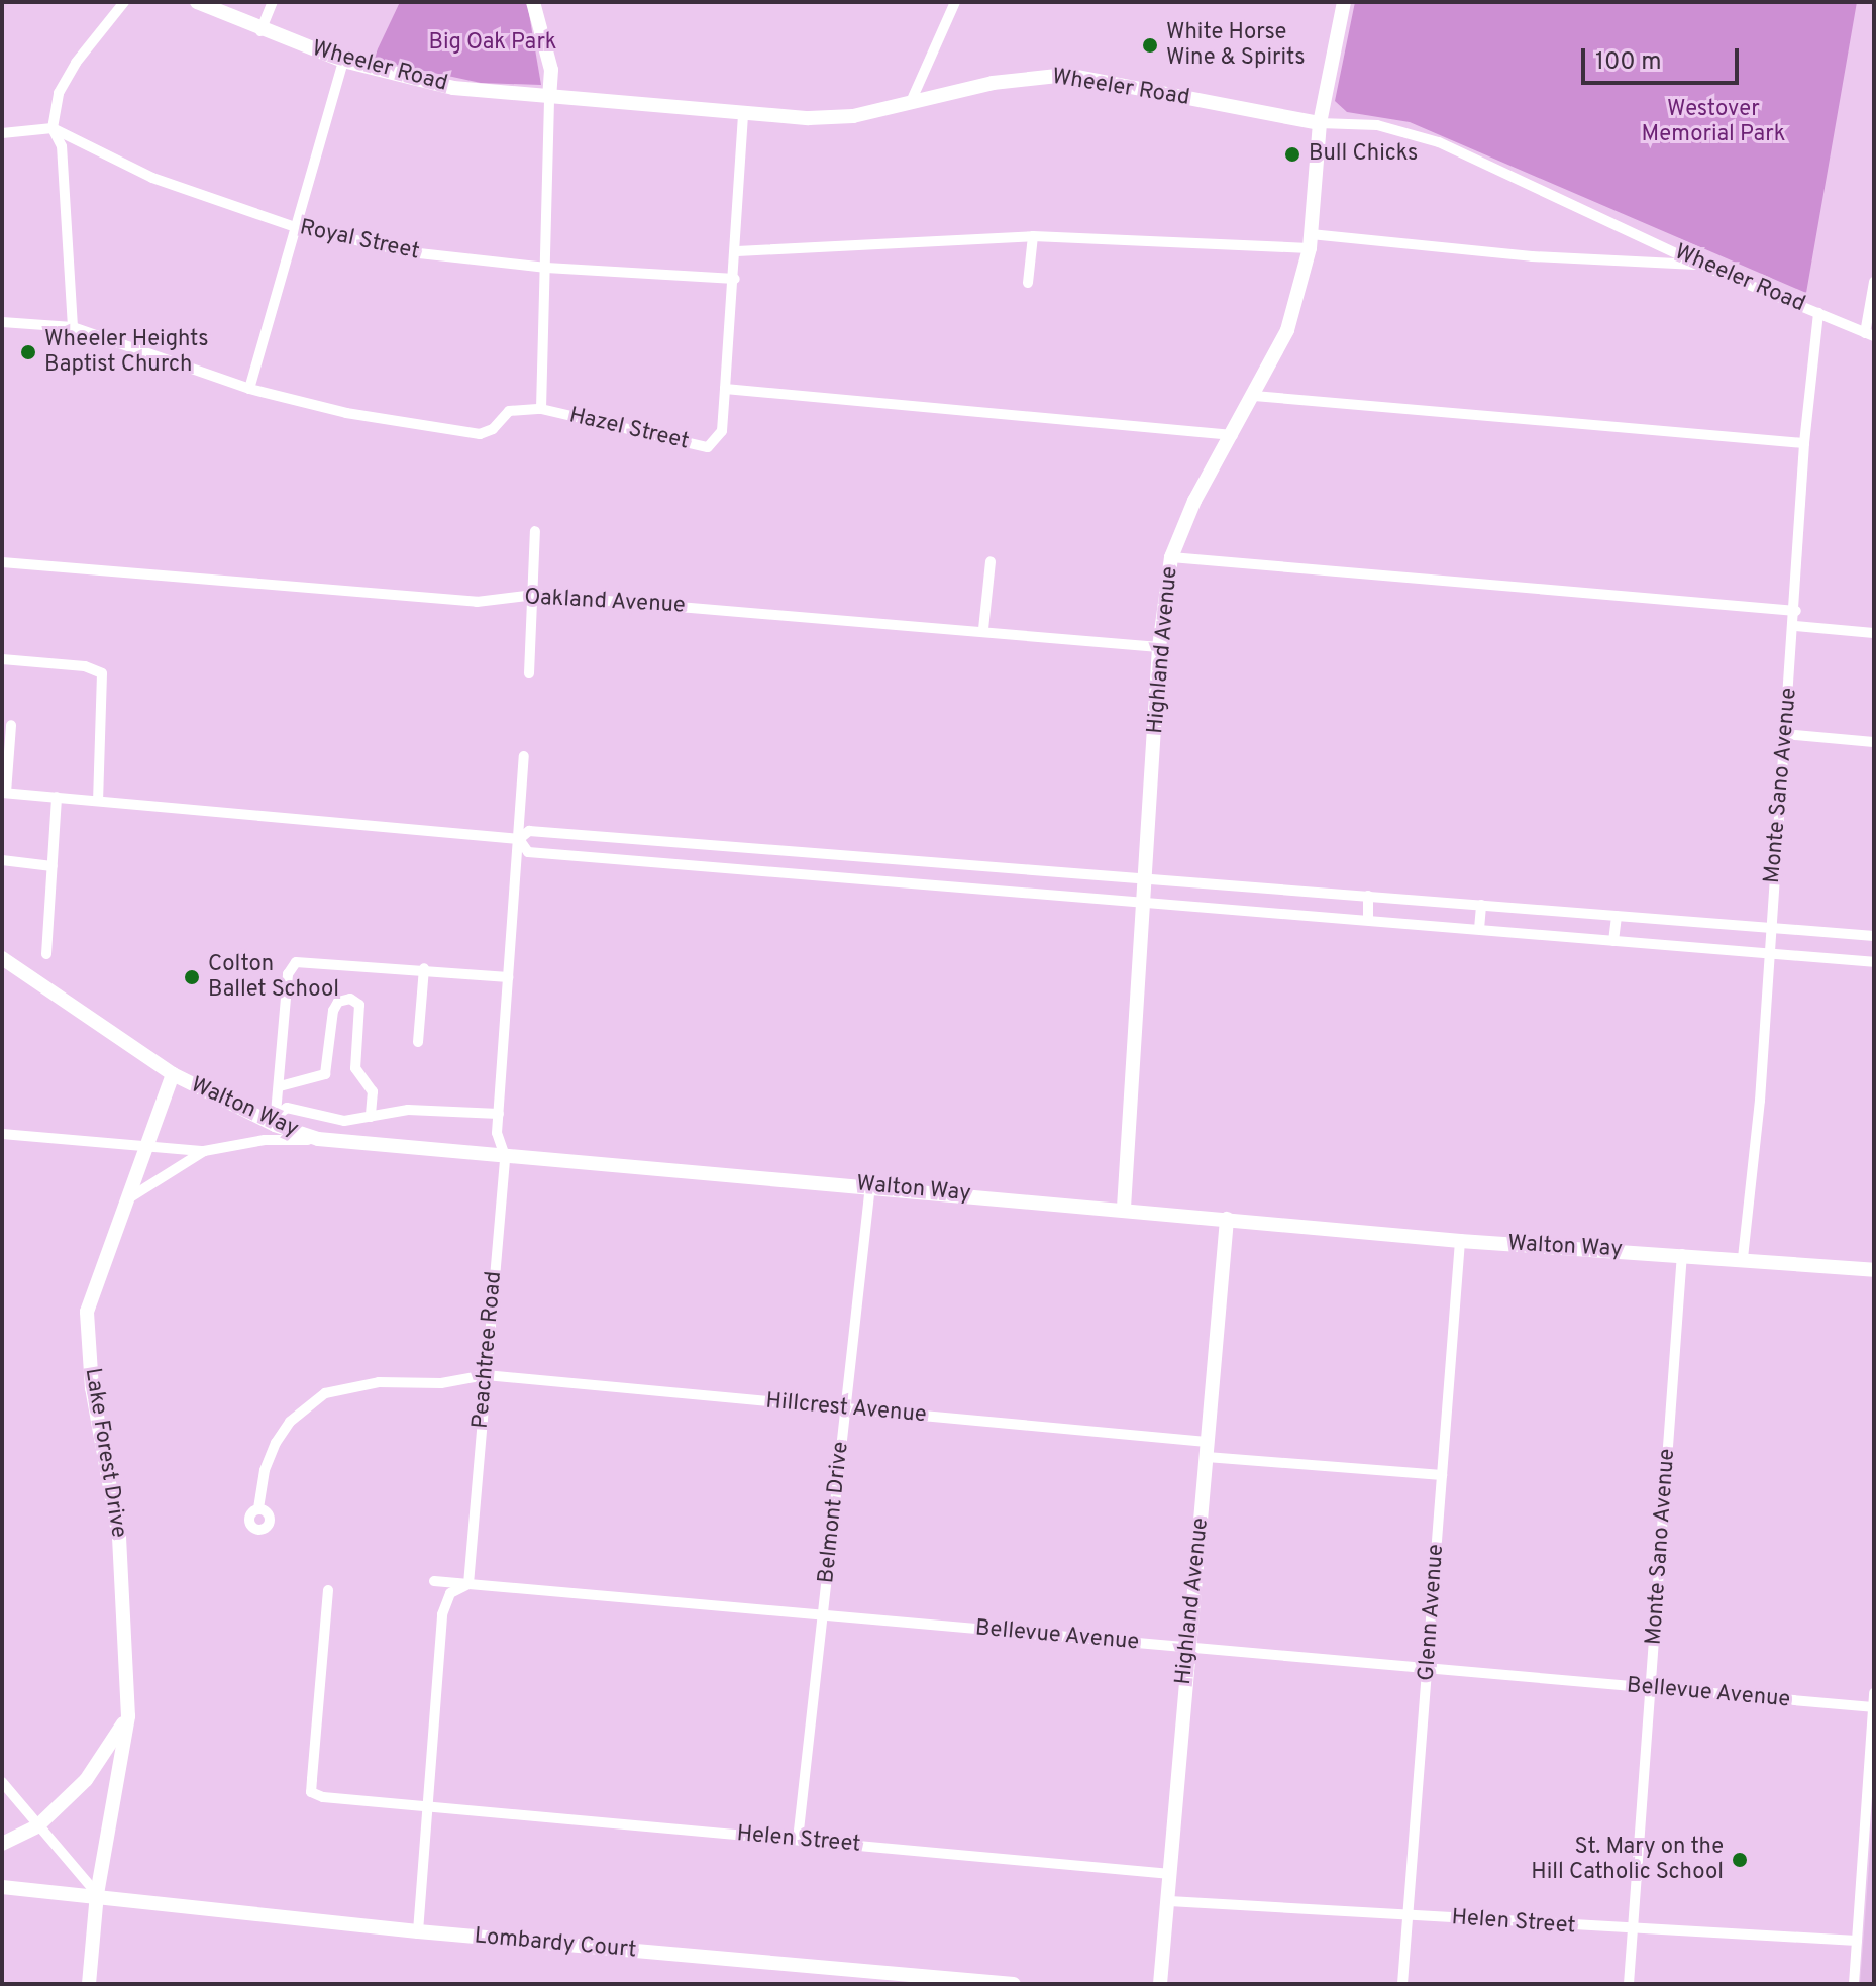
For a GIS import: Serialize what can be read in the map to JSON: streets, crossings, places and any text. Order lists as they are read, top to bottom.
{
  "streets": {
    "main road": [
      "Wheeler Road",
      "Highland Avenue",
      "Walton Way",
      "Lake Forest Drive",
      "Lombardy Court"
    ],
    "street": [
      "Royal Street",
      "Hazel Street",
      "Oakland Avenue",
      "Monte Sano Avenue",
      "Peachtree Road",
      "Hillcrest Avenue",
      "Belmont Drive",
      "Glenn Avenue",
      "Bellevue Avenue",
      "Helen Street"
    ]
  },
  "crossings": [
    ["Wheeler Road", "Highland Avenue"],
    ["Wheeler Road", "Monte Sano Avenue"],
    ["Oakland Avenue", "Highland Avenue"],
    ["Highland Avenue", "Walton Way"],
    ["Highland Avenue", "Hillcrest Avenue"],
    ["Highland Avenue", "Bellevue Avenue"],
    ["Highland Avenue", "Helen Street"],
    ["Monte Sano Avenue", "Walton Way"],
    ["Monte Sano Avenue", "Bellevue Avenue"],
    ["Monte Sano Avenue", "Helen Street"],
    ["Walton Way", "Peachtree Road"],
    ["Walton Way", "Lake Forest Drive"],
    ["Walton Way", "Belmont Drive"],
    ["Walton Way", "Glenn Avenue"],
    ["Peachtree Road", "Hillcrest Avenue"],
    ["Peachtree Road", "Bellevue Avenue"],
    ["Hillcrest Avenue", "Belmont Drive"],
    ["Hillcrest Avenue", "Glenn Avenue"],
    ["Lake Forest Drive", "Lombardy Court"],
    ["Belmont Drive", "Bellevue Avenue"],
    ["Belmont Drive", "Helen Street"],
    ["Glenn Avenue", "Bellevue Avenue"],
    ["Glenn Avenue", "Helen Street"]
  ],
  "parks": ["Big Oak Park", "Westover Memorial Park"],
  "places": [
    "White Horse Wine & Spirits",
    "Bull Chicks",
    "Wheeler Heights Baptist Church",
    "Colton Ballet School",
    "St. Mary on the Hill Catholic School"
  ],
  "scale_bar": "100 m"
}
